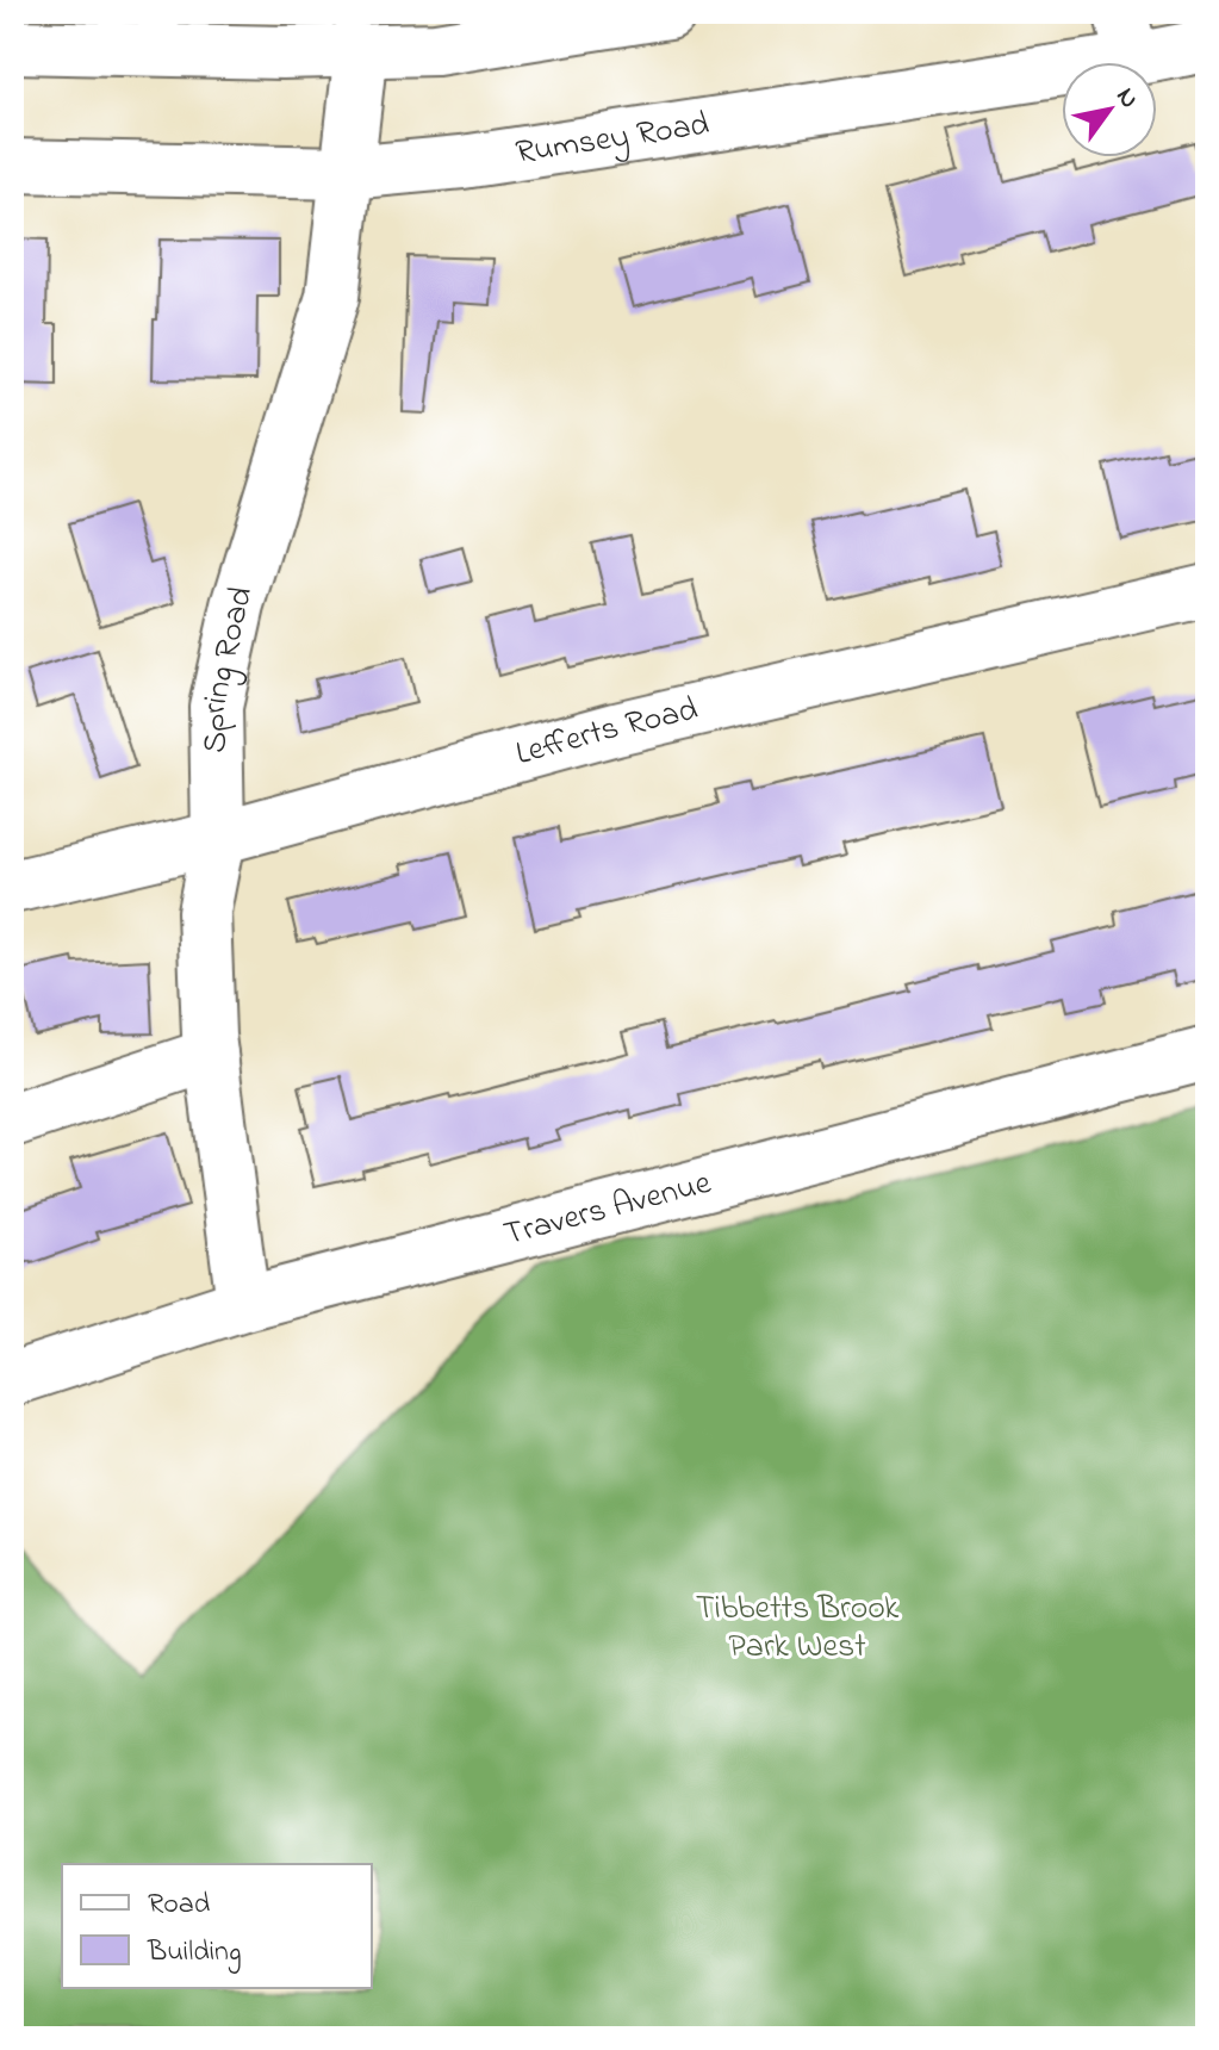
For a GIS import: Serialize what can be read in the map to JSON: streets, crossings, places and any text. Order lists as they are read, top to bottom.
{
  "streets": {
    "street": [
      "Rumsey Road",
      "Spring Road",
      "Lefferts Road",
      "Travers Avenue"
    ]
  },
  "crossings": [
    ["Rumsey Road", "Spring Road"],
    ["Spring Road", "Lefferts Road"],
    ["Spring Road", "Travers Avenue"]
  ],
  "parks": ["Tibbetts Brook Park West"],
  "legend": ["Road", "Building"],
  "north": "top right"
}
